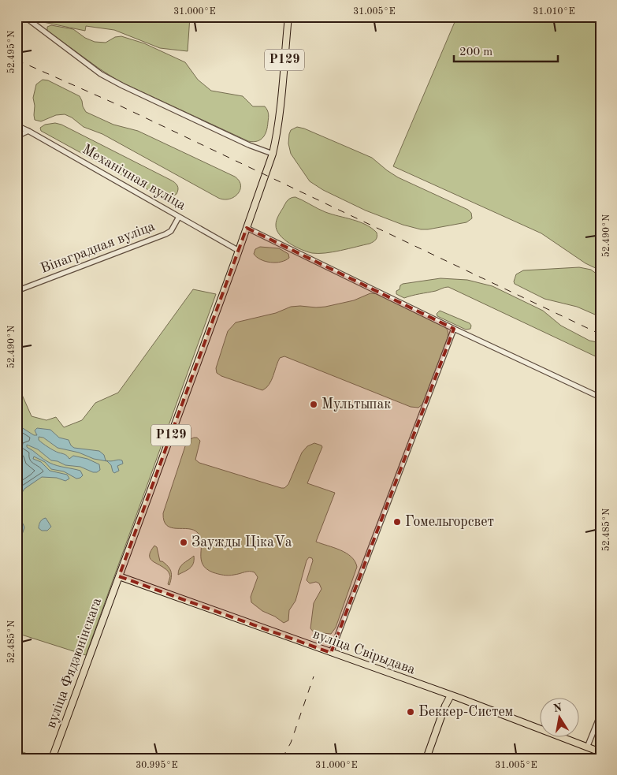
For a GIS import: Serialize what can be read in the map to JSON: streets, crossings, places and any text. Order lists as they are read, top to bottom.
{
  "streets": {
    "main road": ["Р129", "вуліца Свірыдава", "вуліца Фядзюнінскага"],
    "street": ["Механічная вуліца", "Вінаградная вуліца"]
  },
  "crossings": [
    ["Р129", "Механічная вуліца"],
    ["Р129", "вуліца Свірыдава"],
    ["Р129", "вуліца Фядзюнінскага"],
    ["Механічная вуліца", "Вінаградная вуліца"],
    ["вуліца Свірыдава", "вуліца Фядзюнінскага"]
  ],
  "places": [
    "Мультыпак",
    "Гомельгорсвет",
    "Заужды ЦікаVа",
    "Беккер-Систем"
  ],
  "scale_bar": "200 m",
  "north": "top",
  "coordinates": [
    "31.000°E",
    "31.005°E",
    "31.010°E",
    "52.495°N",
    "52.490°N",
    "52.485°N",
    "30.995°E"
  ]
}
